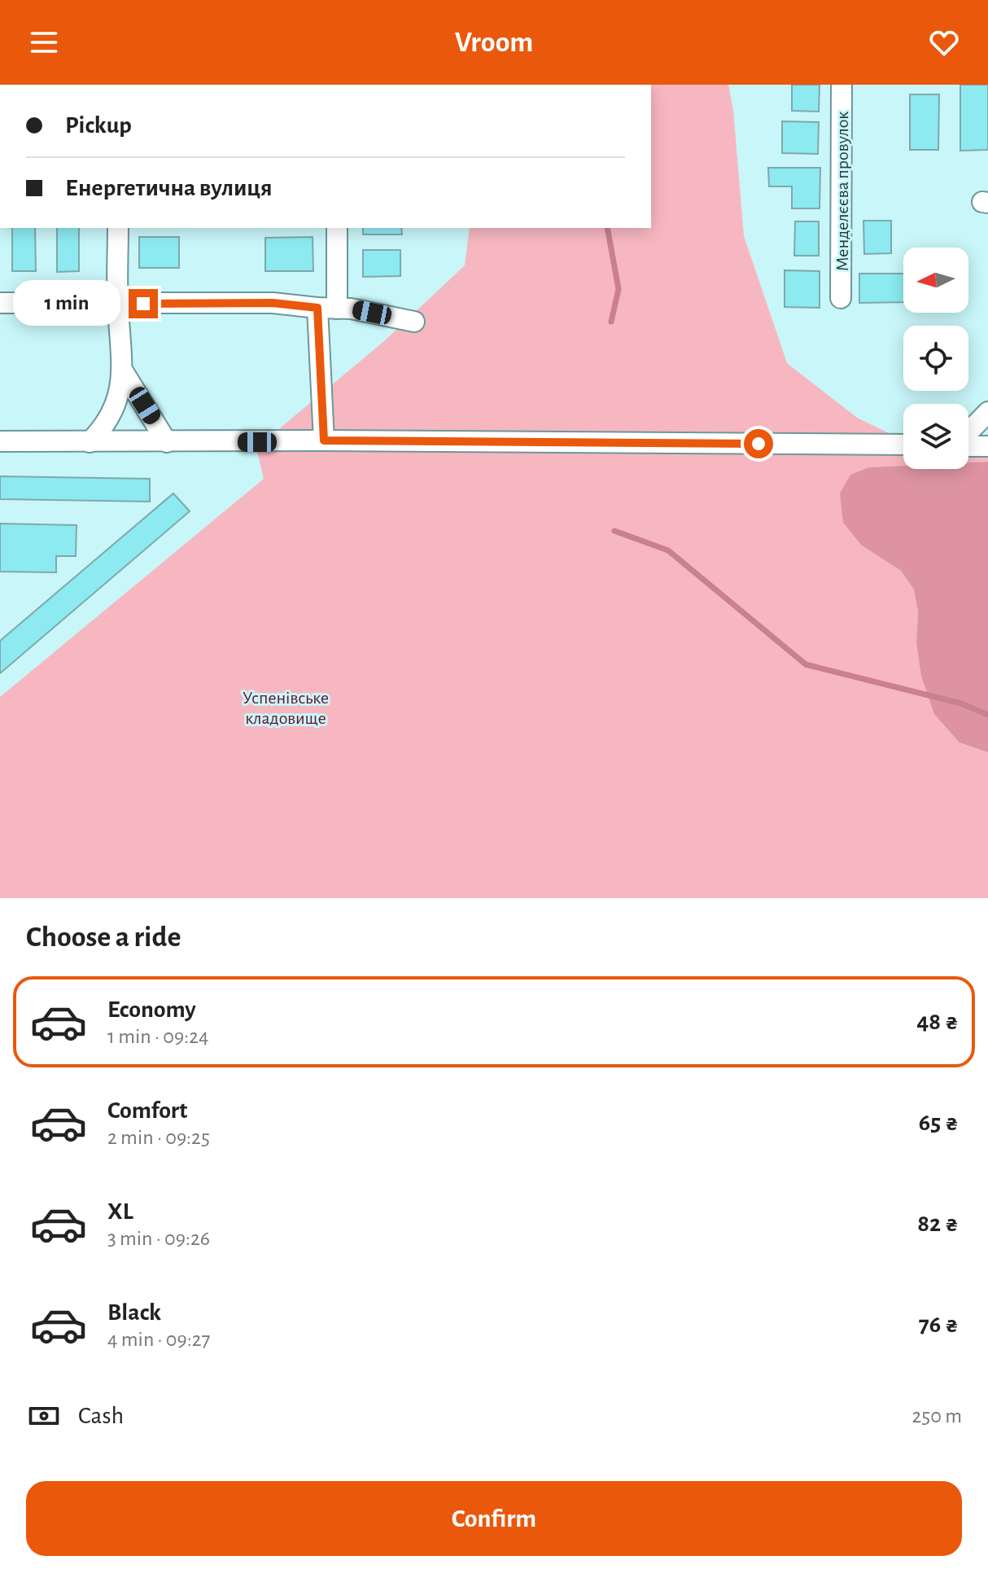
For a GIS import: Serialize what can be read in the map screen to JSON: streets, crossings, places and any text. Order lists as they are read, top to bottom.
{
  "streets": {
    "street": ["Менделєєва провулок"]
  },
  "parks": ["Успенівське кладовище"],
  "north": "left",
  "page": {
    "header": "Vroom",
    "banner": ["Pickup", "Енергетична вулиця"],
    "bubble": "1 min",
    "heading": "Choose a ride",
    "list": [
      {
        "name": "Economy",
        "note": "1 min · 09:24",
        "value": "48 ₴"
      },
      {
        "name": "Comfort",
        "note": "2 min · 09:25",
        "value": "65 ₴"
      },
      {
        "name": "XL",
        "note": "3 min · 09:26",
        "value": "82 ₴"
      },
      {
        "name": "Black",
        "note": "4 min · 09:27",
        "value": "76 ₴"
      }
    ],
    "pay": ["Cash", "250 m"],
    "buttons": "Confirm"
  }
}
